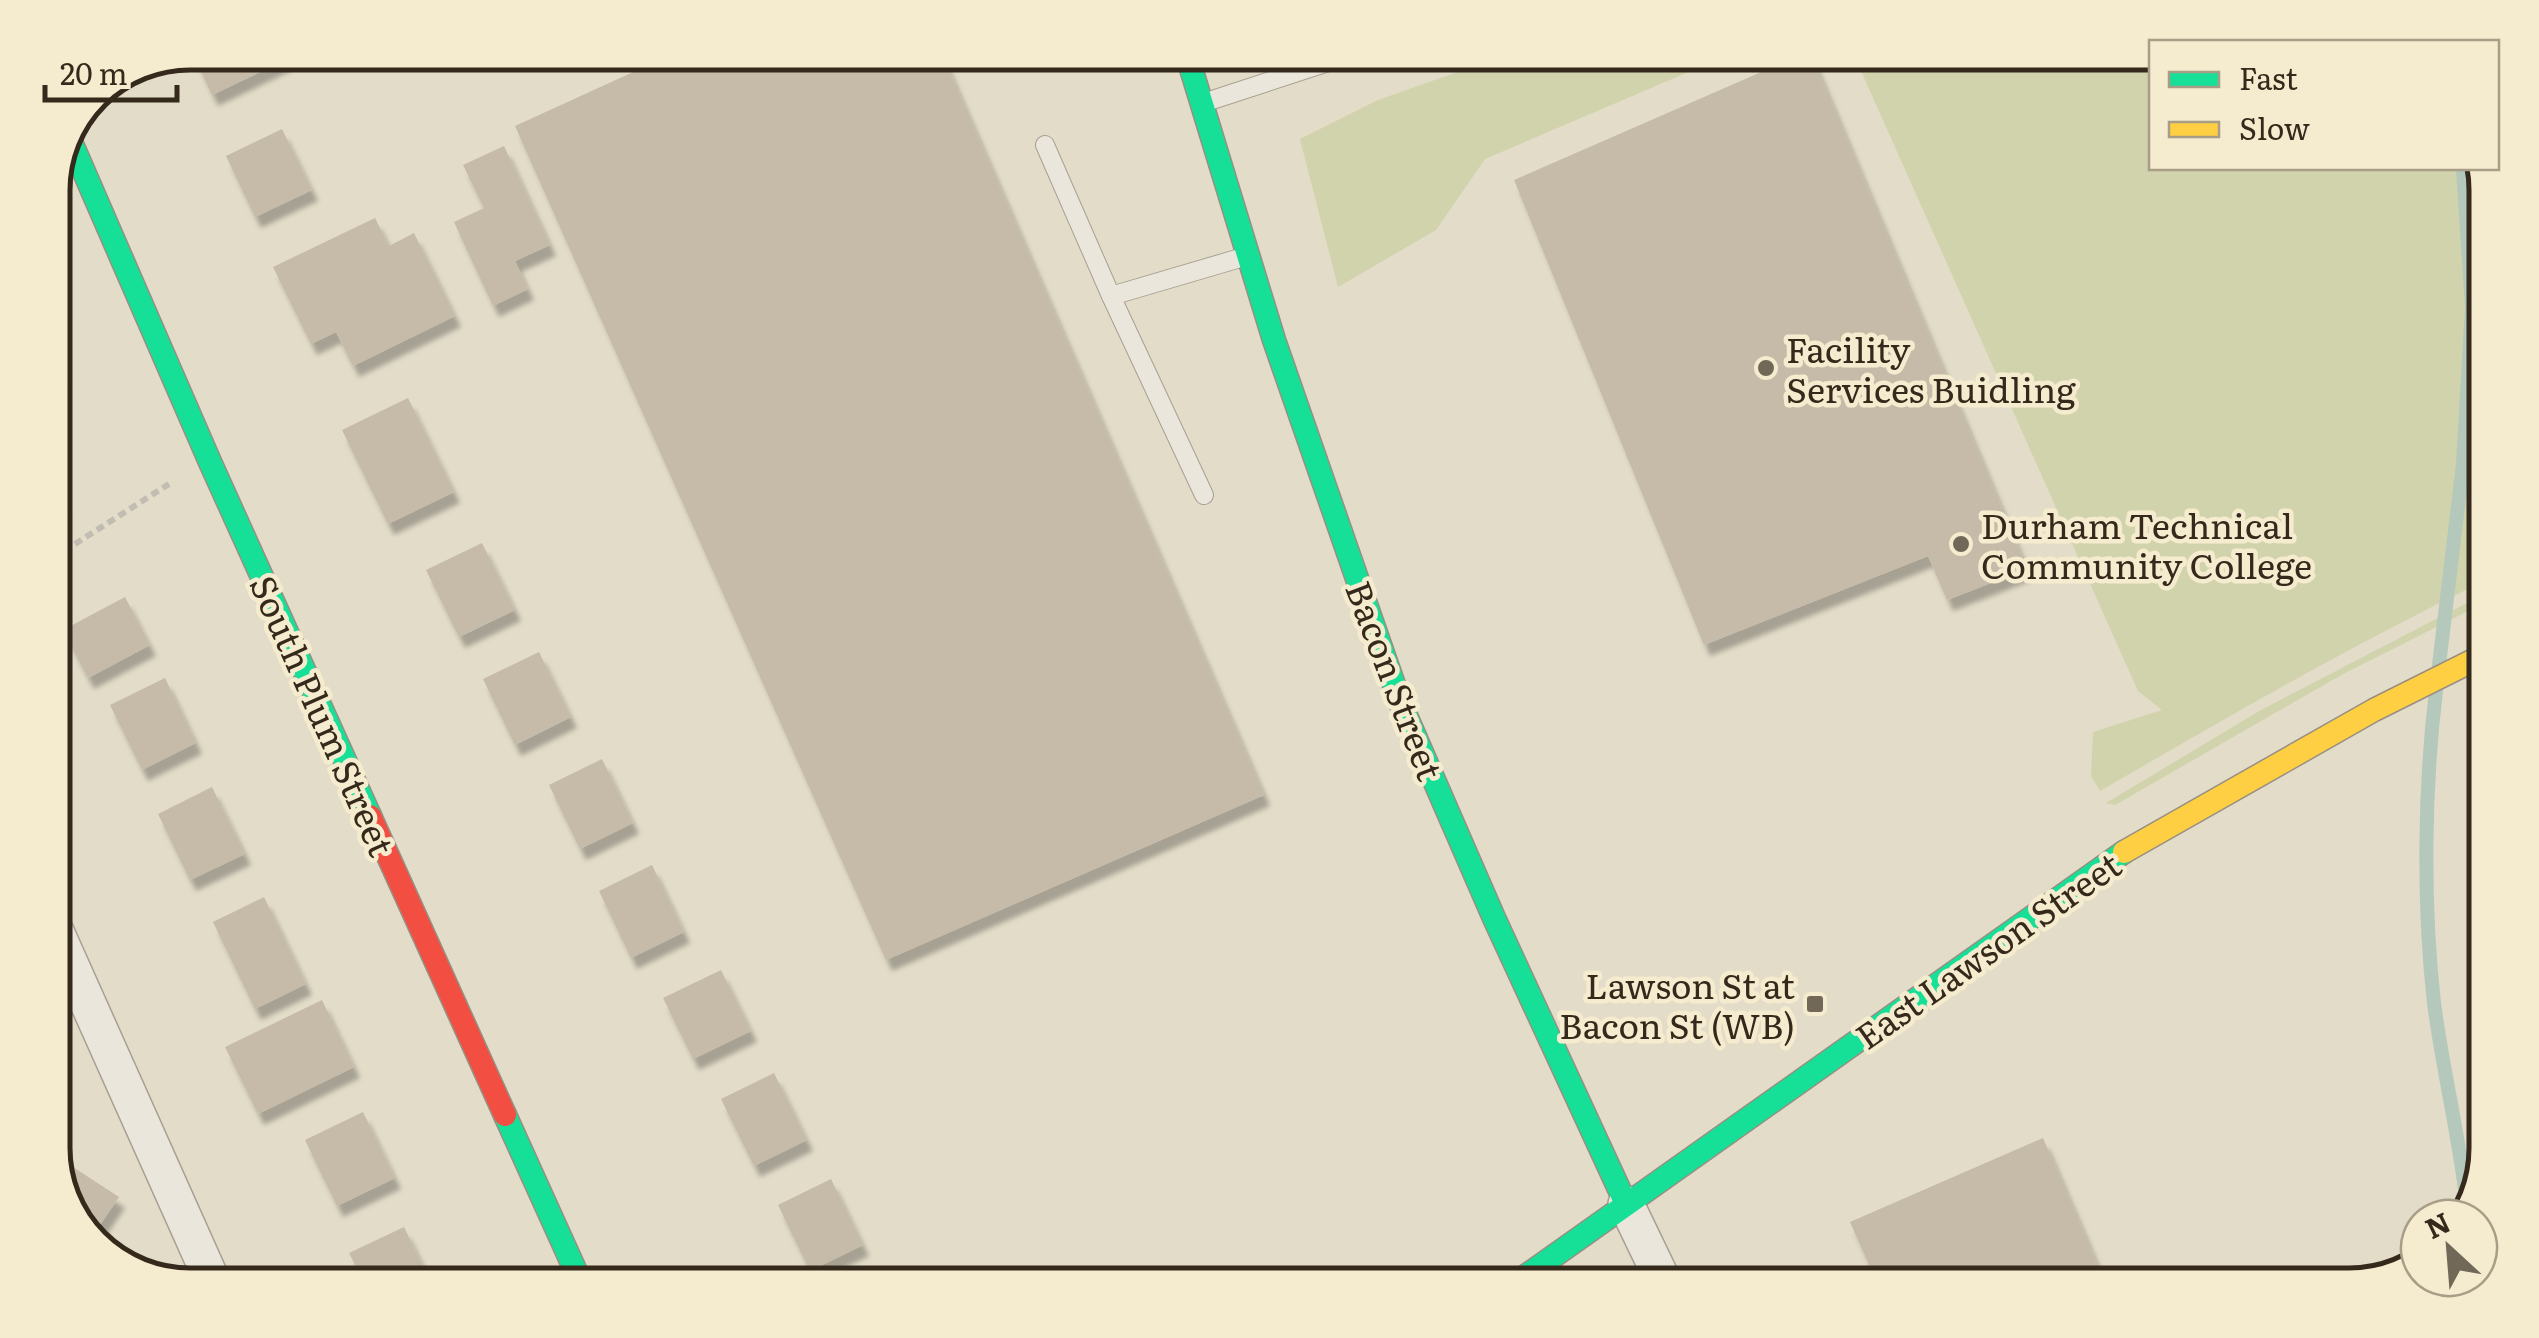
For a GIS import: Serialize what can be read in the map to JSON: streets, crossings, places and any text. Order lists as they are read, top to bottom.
{
  "streets": {
    "street": ["Bacon Street", "South Plum Street", "East Lawson Street"]
  },
  "crossings": [
    ["Bacon Street", "East Lawson Street"]
  ],
  "places": {
    "other": ["Facility Services Buidling", "Durham Technical Community College"],
    "transit": ["Lawson St at Bacon St (WB)"]
  },
  "legend": ["Fast", "Slow"],
  "scale_bar": "20 m",
  "north": "top left"
}
